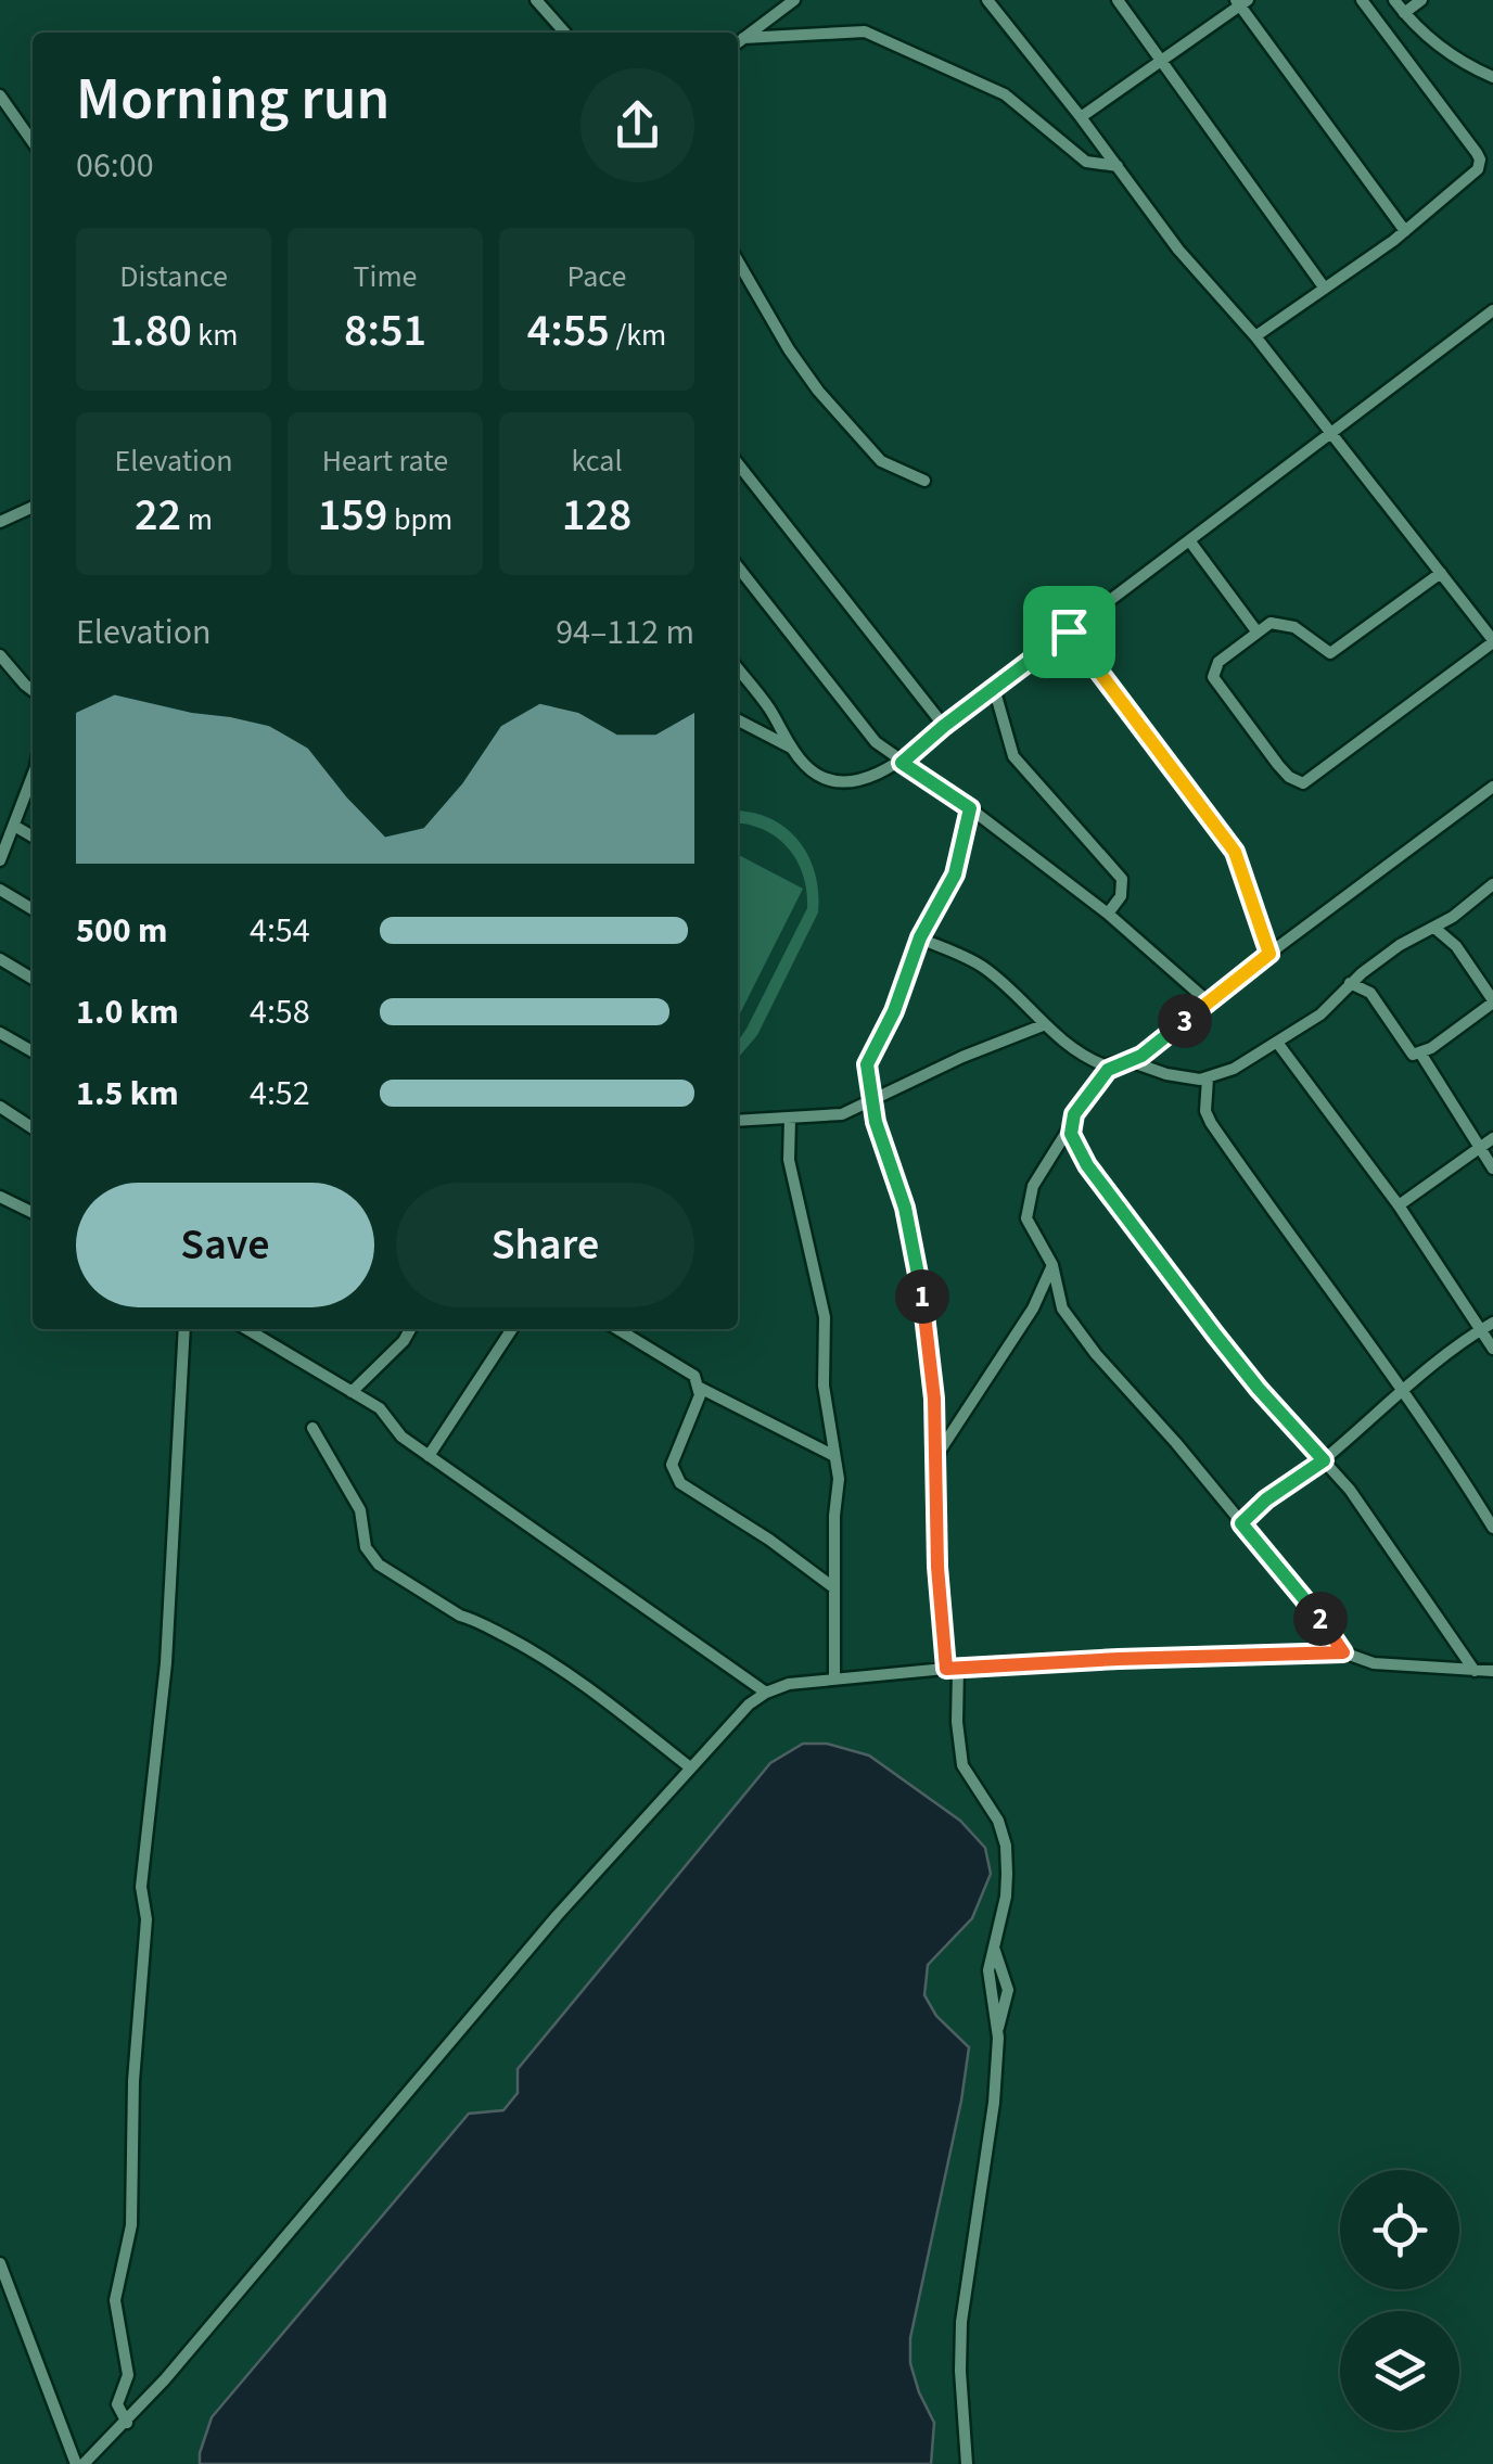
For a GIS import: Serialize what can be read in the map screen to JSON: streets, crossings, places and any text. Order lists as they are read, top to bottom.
{
  "page": {
    "heading": ["Morning run", "06:00"],
    "stats": [
      ["Distance", "1.80 km"],
      ["Time", "8:51"],
      ["Pace", "4:55 /km"],
      ["Elevation", "22 m"],
      ["Heart rate", "159 bpm"],
      ["kcal", "128"]
    ],
    "chart": ["Elevation", "94–112 m"],
    "list": [
      {
        "name": "500 m",
        "note": "4:54"
      },
      {
        "name": "1.0 km",
        "note": "4:58"
      },
      {
        "name": "1.5 km",
        "note": "4:52"
      }
    ],
    "pins": ["3", "1", "2"],
    "buttons": ["Save", "Share"]
  }
}
